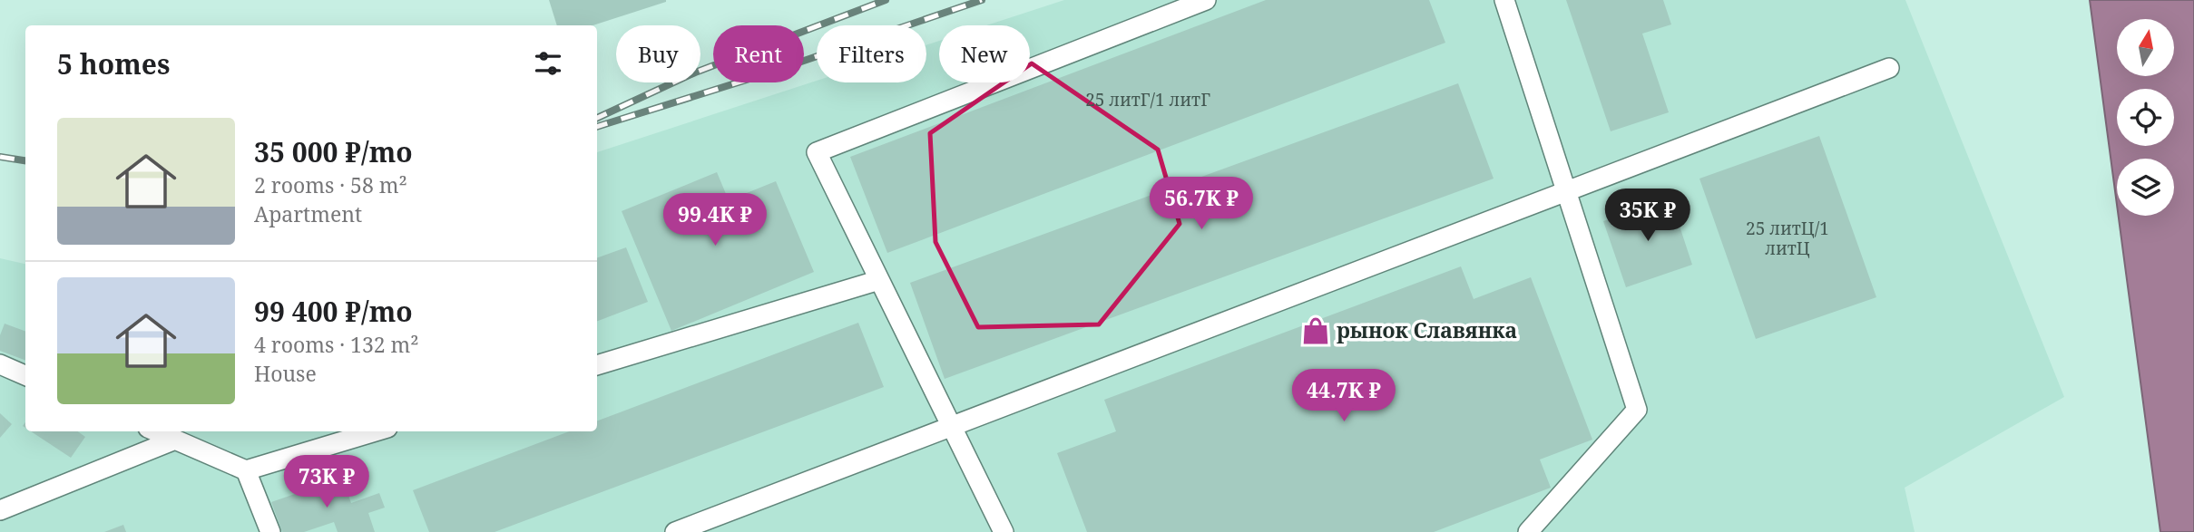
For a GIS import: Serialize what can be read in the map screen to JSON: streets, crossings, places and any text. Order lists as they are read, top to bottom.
{
  "places": {
    "shop": ["рынок Славянка"]
  },
  "house_numbers": ["25 литГ/1 литГ", "25 литЦ/1 литЦ"],
  "north": "top",
  "page": {
    "chip": [
      "Buy",
      "Rent",
      "Filters",
      "New"
    ],
    "heading": "5 homes",
    "list": [
      {
        "name": "35 000 ₽/mo",
        "note": "2 rooms · 58 m² · Apartment"
      },
      {
        "name": "99 400 ₽/mo",
        "note": "4 rooms · 132 m² · House"
      }
    ],
    "price": [
      "56.7K ₽",
      "35K ₽",
      "99.4K ₽",
      "44.7K ₽",
      "73K ₽"
    ]
  }
}
